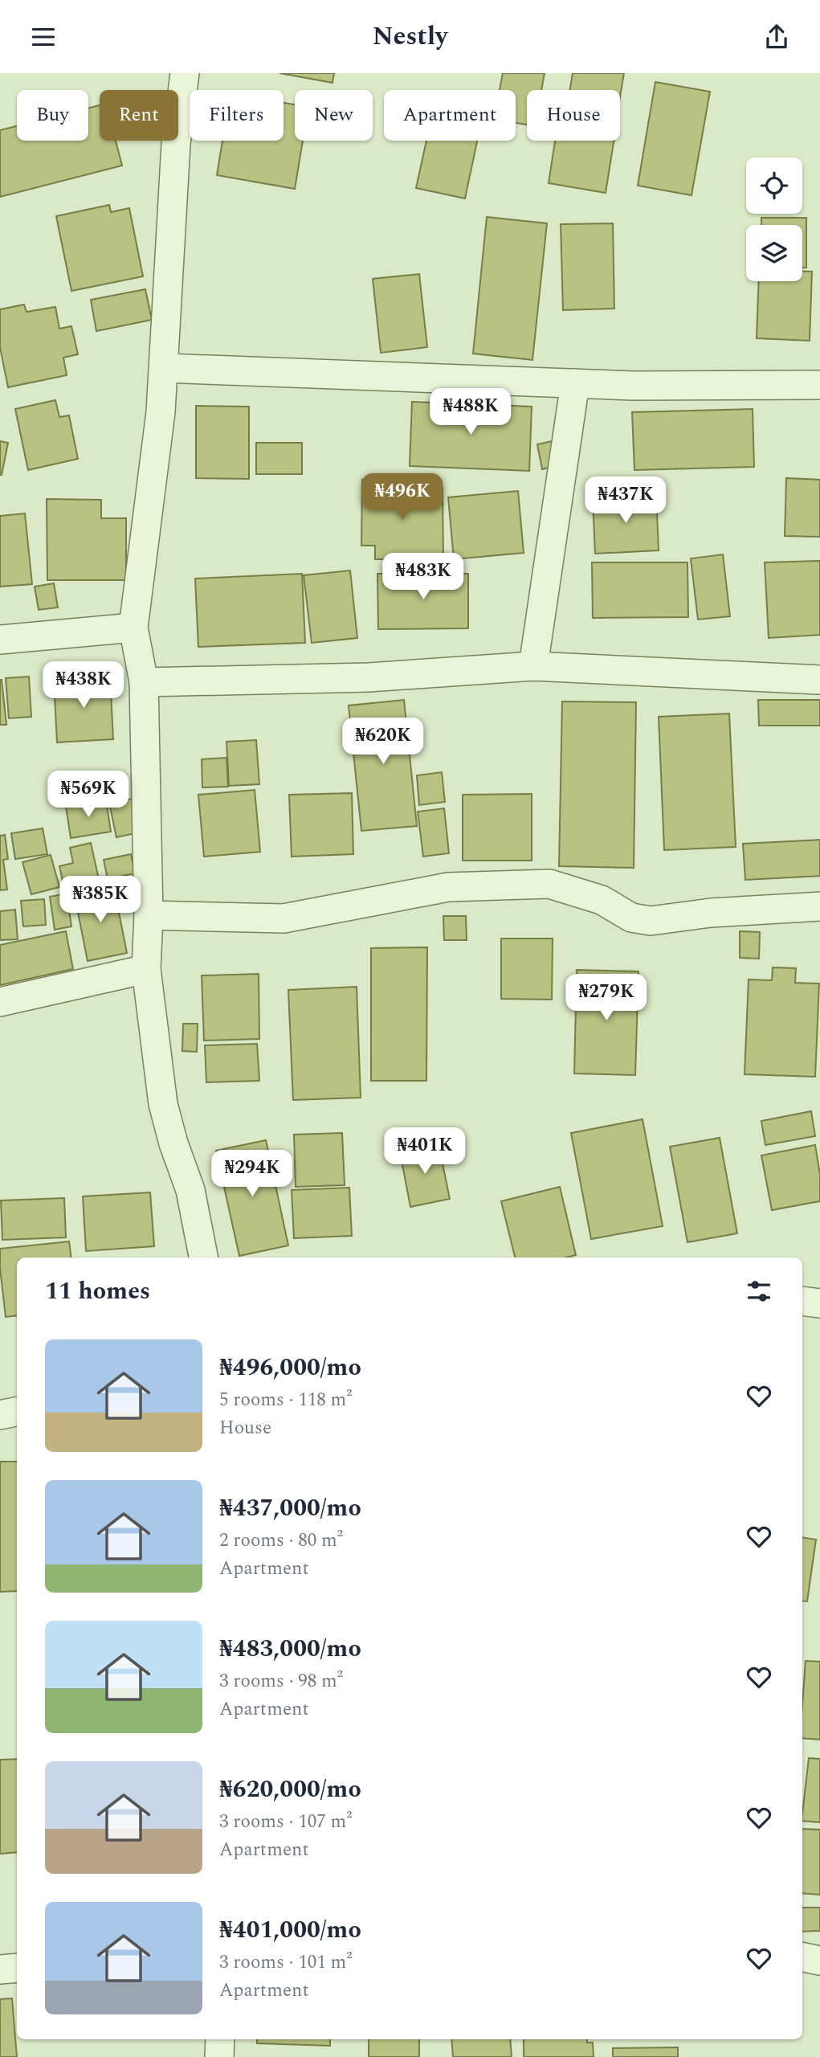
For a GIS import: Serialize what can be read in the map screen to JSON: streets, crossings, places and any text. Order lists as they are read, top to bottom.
{
  "page": {
    "header": "Nestly",
    "chip": [
      "Buy",
      "Rent",
      "Filters",
      "New",
      "Apartment",
      "House"
    ],
    "price": [
      "₦488K",
      "₦496K",
      "₦437K",
      "₦483K",
      "₦438K",
      "₦620K",
      "₦569K",
      "₦385K",
      "₦279K",
      "₦401K",
      "₦294K"
    ],
    "heading": "11 homes",
    "list": [
      {
        "name": "₦496,000/mo",
        "note": "5 rooms · 118 m² · House"
      },
      {
        "name": "₦437,000/mo",
        "note": "2 rooms · 80 m² · Apartment"
      },
      {
        "name": "₦483,000/mo",
        "note": "3 rooms · 98 m² · Apartment"
      },
      {
        "name": "₦620,000/mo",
        "note": "3 rooms · 107 m² · Apartment"
      },
      {
        "name": "₦401,000/mo",
        "note": "3 rooms · 101 m² · Apartment"
      }
    ]
  }
}
